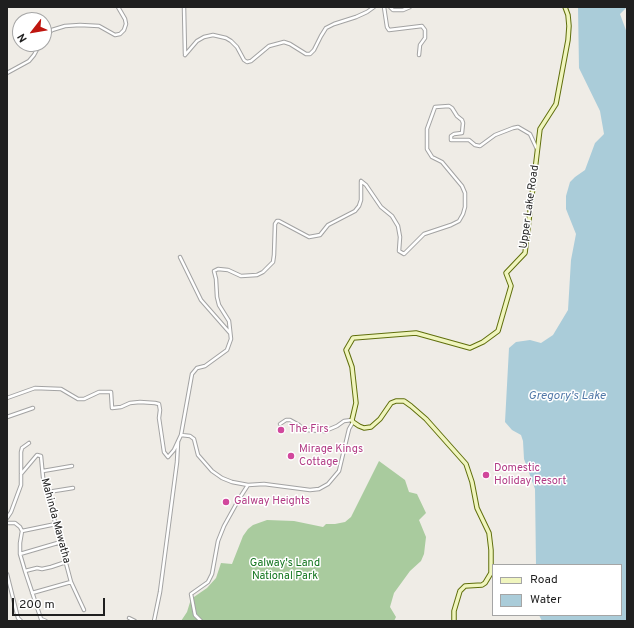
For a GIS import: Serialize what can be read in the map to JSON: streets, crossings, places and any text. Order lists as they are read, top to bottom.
{
  "streets": {
    "street": ["Upper Lake Road", "Mahinda Mawatha"]
  },
  "water": ["Gregory's Lake"],
  "parks": ["Galway's Land National Park"],
  "places": [
    "The Firs",
    "Mirage Kings Cottage",
    "Domestic Holiday Resort",
    "Galway Heights"
  ],
  "legend": ["Road", "Water"],
  "scale_bar": "200 m",
  "north": "bottom left"
}
